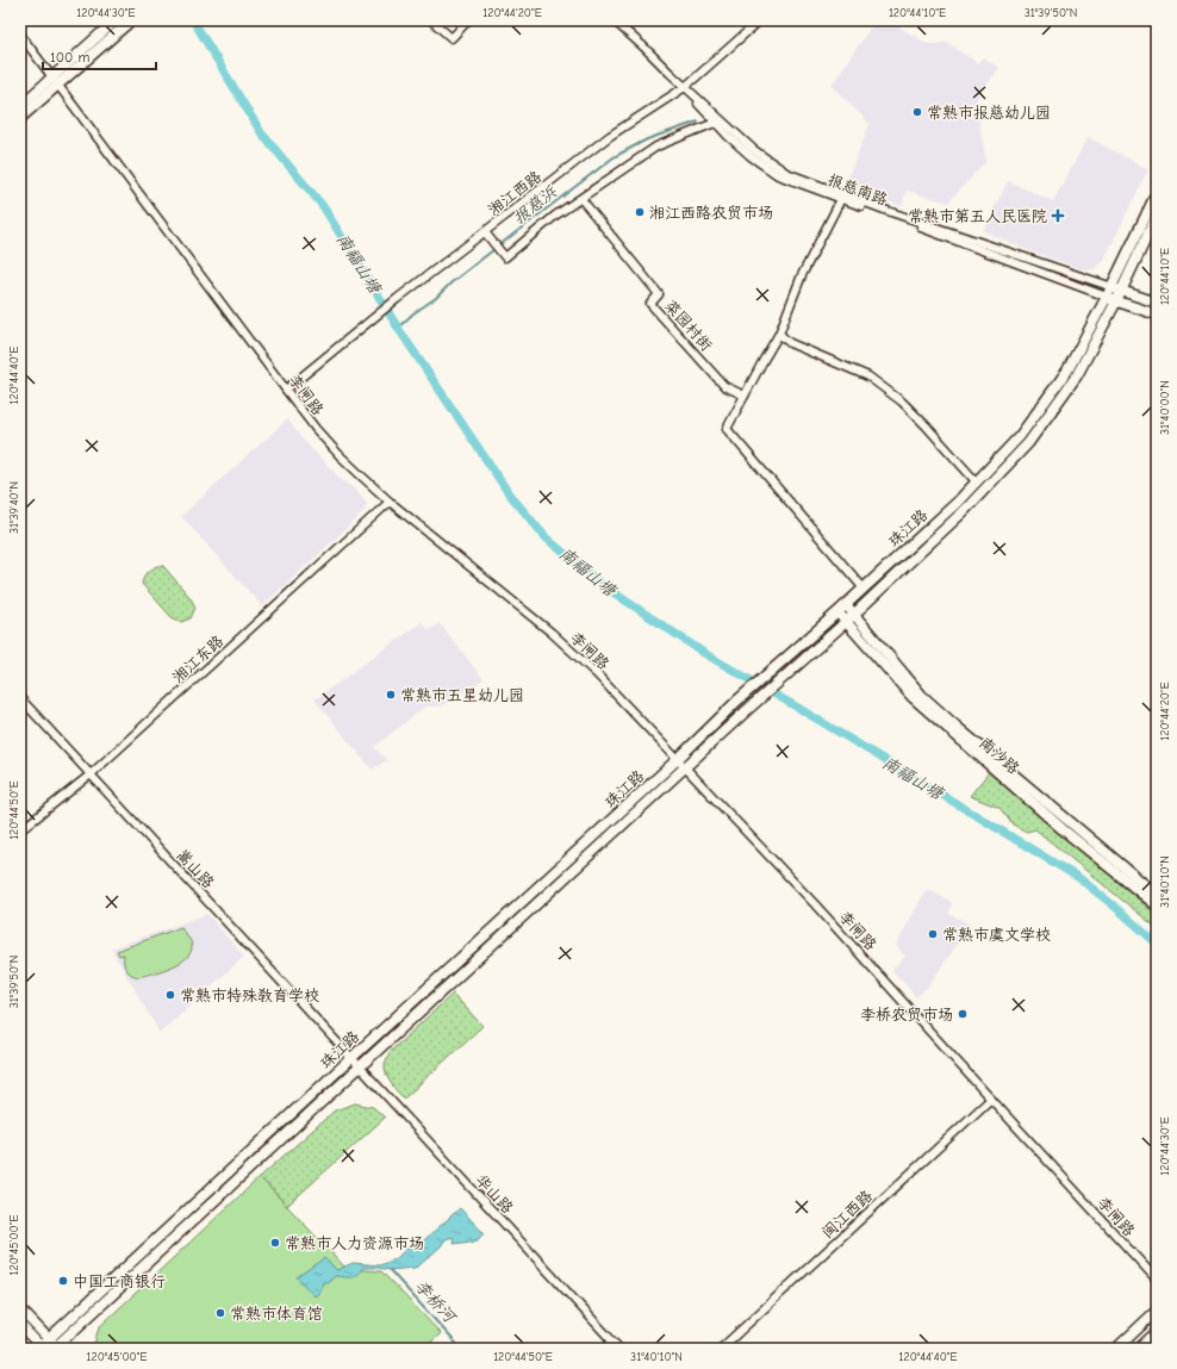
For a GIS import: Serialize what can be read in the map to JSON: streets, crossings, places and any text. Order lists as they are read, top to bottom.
{
  "streets": {
    "main road": ["报慈南路", "珠江路", "南沙路"],
    "street": [
      "湘江西路",
      "菜园村街",
      "李闸路",
      "湘江东路",
      "嵩山路",
      "华山路",
      "闽江西路"
    ]
  },
  "crossings": [
    ["报慈南路", "湘江西路"],
    ["报慈南路", "珠江路"],
    ["湘江西路", "李闸路"],
    ["李闸路", "珠江路"],
    ["李闸路", "湘江东路"],
    ["李闸路", "闽江西路"],
    ["珠江路", "南沙路"],
    ["珠江路", "嵩山路"],
    ["珠江路", "华山路"],
    ["湘江东路", "嵩山路"],
    ["嵩山路", "华山路"]
  ],
  "water": ["报慈浜", "南福山塘", "李桥河"],
  "places": {
    "other": [
      "常熟市报慈幼儿园",
      "湘江西路农贸市场",
      "常熟市五星幼儿园",
      "常熟市虞文学校",
      "常熟市特殊教育学校",
      "李桥农贸市场",
      "常熟市人力资源市场",
      "中国工商银行",
      "常熟市体育馆"
    ],
    "health": ["常熟市第五人民医院"]
  },
  "scale_bar": "100 m",
  "coordinates": [
    "120°44'30\"E",
    "120°44'20\"E",
    "120°44'10\"E",
    "31°39'50\"N",
    "120°44'40\"E",
    "31°40'00\"N",
    "31°39'40\"N",
    "120°44'50\"E",
    "31°40'10\"N",
    "120°45'00\"E"
  ]
}
